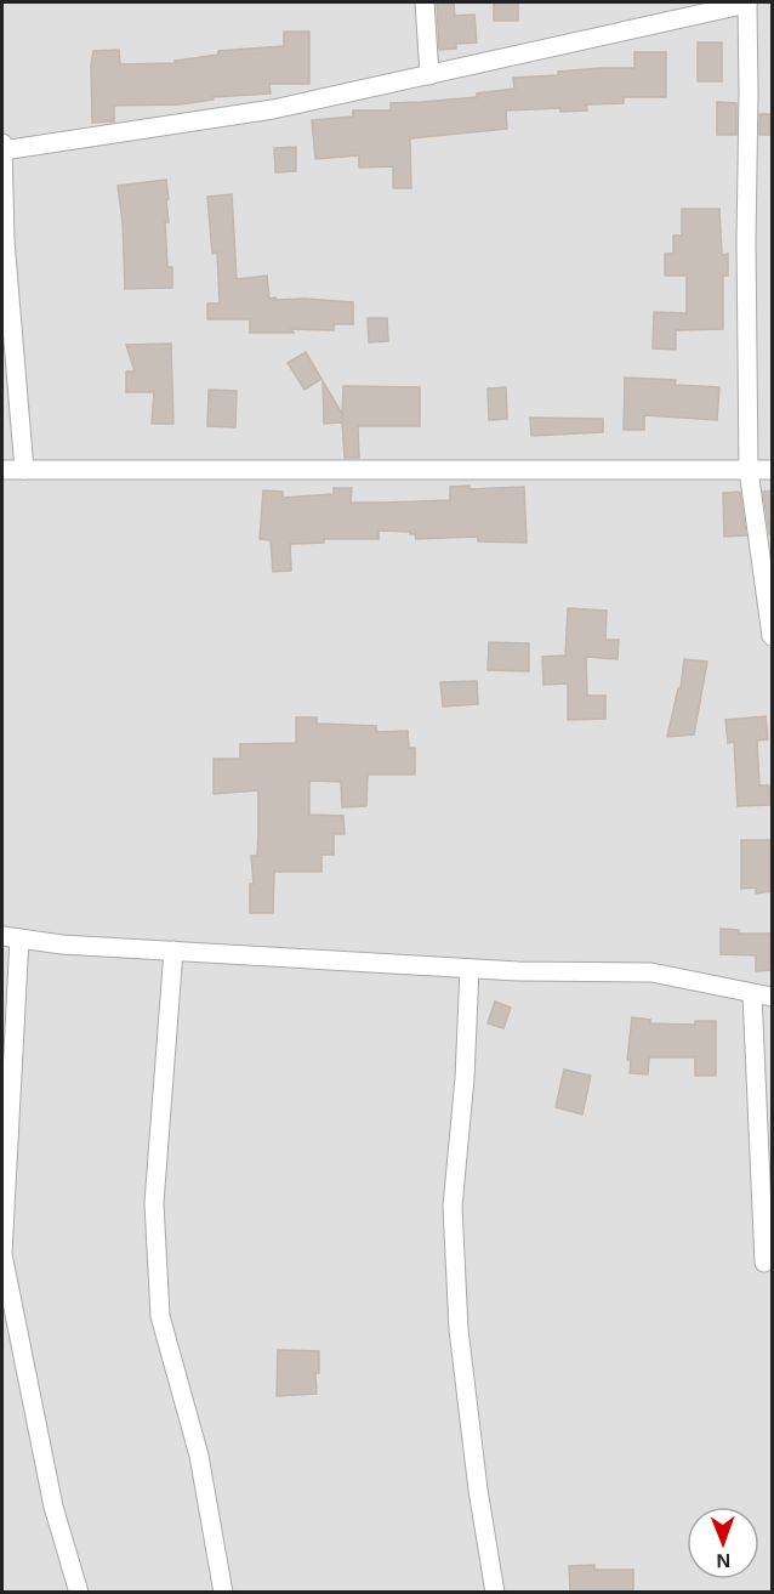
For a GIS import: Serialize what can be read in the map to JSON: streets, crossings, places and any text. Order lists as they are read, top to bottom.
{
  "north": "bottom"
}
